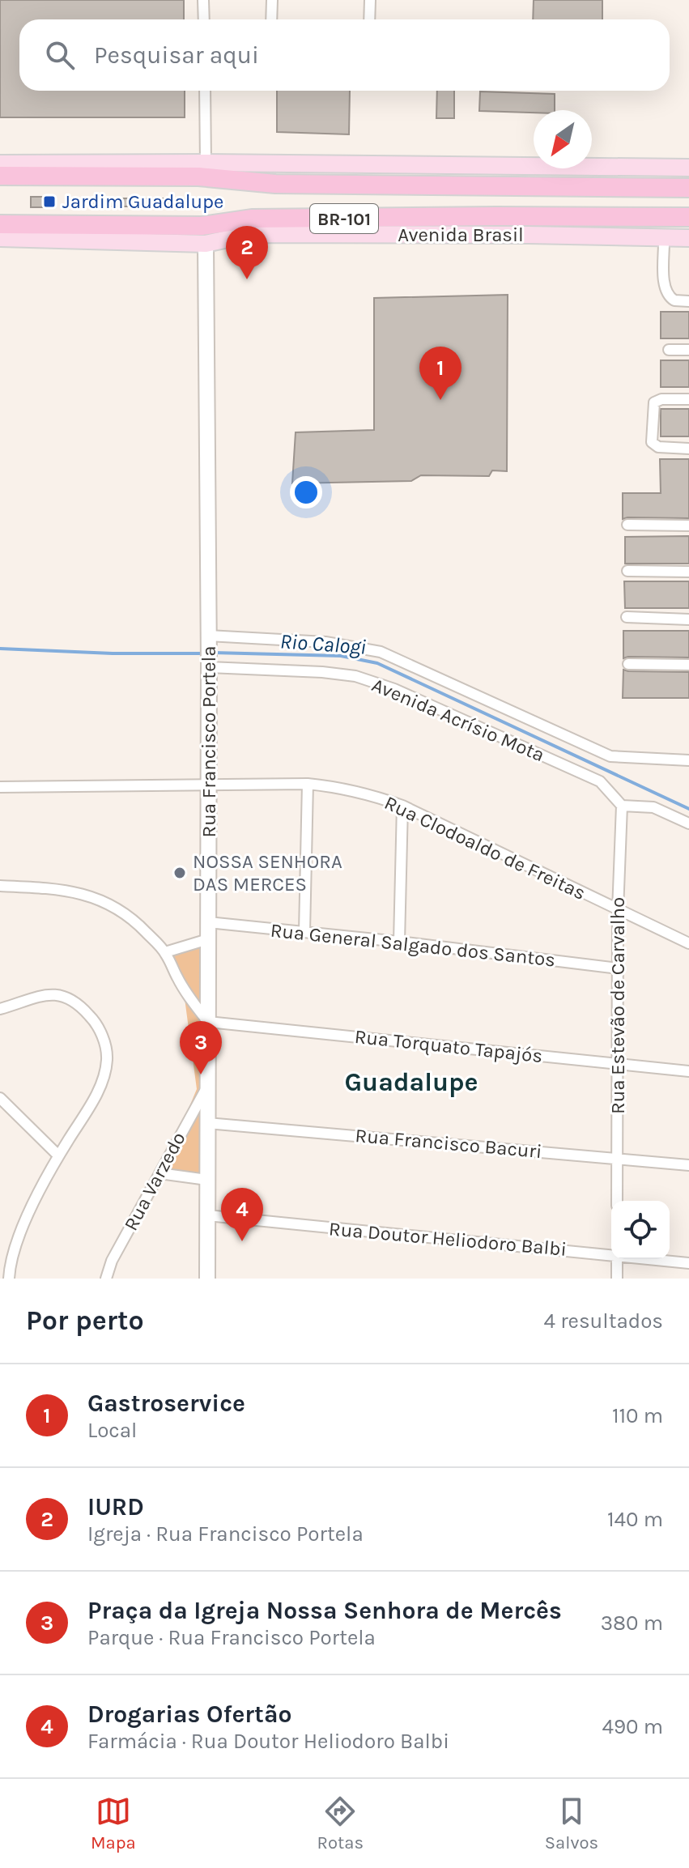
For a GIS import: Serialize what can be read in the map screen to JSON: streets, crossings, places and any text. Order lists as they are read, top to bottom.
{
  "streets": {
    "highway": ["BR-101", "Avenida Brasil"],
    "street": [
      "Avenida Acrísio Mota",
      "Rua Francisco Portela",
      "Rua Clodoaldo de Freitas",
      "Rua General Salgado dos Santos",
      "Rua Estevão de Carvalho",
      "Rua Torquato Tapajós",
      "Rua Francisco Bacuri",
      "Rua Varzedo",
      "Rua Doutor Heliodoro Balbi"
    ]
  },
  "crossings": [
    ["Avenida Brasil", "Rua Francisco Portela"],
    ["Avenida Acrísio Mota", "Rua Francisco Portela"],
    ["Avenida Acrísio Mota", "Rua Estevão de Carvalho"],
    ["Rua Francisco Portela", "Rua Clodoaldo de Freitas"],
    ["Rua Francisco Portela", "Rua General Salgado dos Santos"],
    ["Rua Francisco Portela", "Rua Torquato Tapajós"],
    ["Rua Francisco Portela", "Rua Francisco Bacuri"],
    ["Rua Francisco Portela", "Rua Varzedo"],
    ["Rua Francisco Portela", "Rua Doutor Heliodoro Balbi"],
    ["Rua Clodoaldo de Freitas", "Rua Estevão de Carvalho"],
    ["Rua General Salgado dos Santos", "Rua Estevão de Carvalho"],
    ["Rua Estevão de Carvalho", "Rua Torquato Tapajós"],
    ["Rua Estevão de Carvalho", "Rua Francisco Bacuri"]
  ],
  "districts": ["Guadalupe"],
  "water": ["Rio Calogi"],
  "places": {
    "transit": ["Jardim Guadalupe"],
    "other": ["NOSSA SENHORA DAS MERCES"]
  },
  "north": "bottom left",
  "page": {
    "search": "Pesquisar aqui",
    "pins": [
      "2",
      "1",
      "3",
      "4"
    ],
    "heading": ["Por perto", "4 resultados"],
    "list": [
      {
        "mark": "1",
        "name": "Gastroservice",
        "note": "Local",
        "value": "110 m"
      },
      {
        "mark": "2",
        "name": "IURD",
        "note": "Igreja · Rua Francisco Portela",
        "value": "140 m"
      },
      {
        "mark": "3",
        "name": "Praça da Igreja Nossa Senhora de Mercês",
        "note": "Parque · Rua Francisco Portela",
        "value": "380 m"
      },
      {
        "mark": "4",
        "name": "Drogarias Ofertão",
        "note": "Farmácia · Rua Doutor Heliodoro Balbi",
        "value": "490 m"
      }
    ],
    "nav": ["Mapa", "Rotas", "Salvos"]
  }
}
